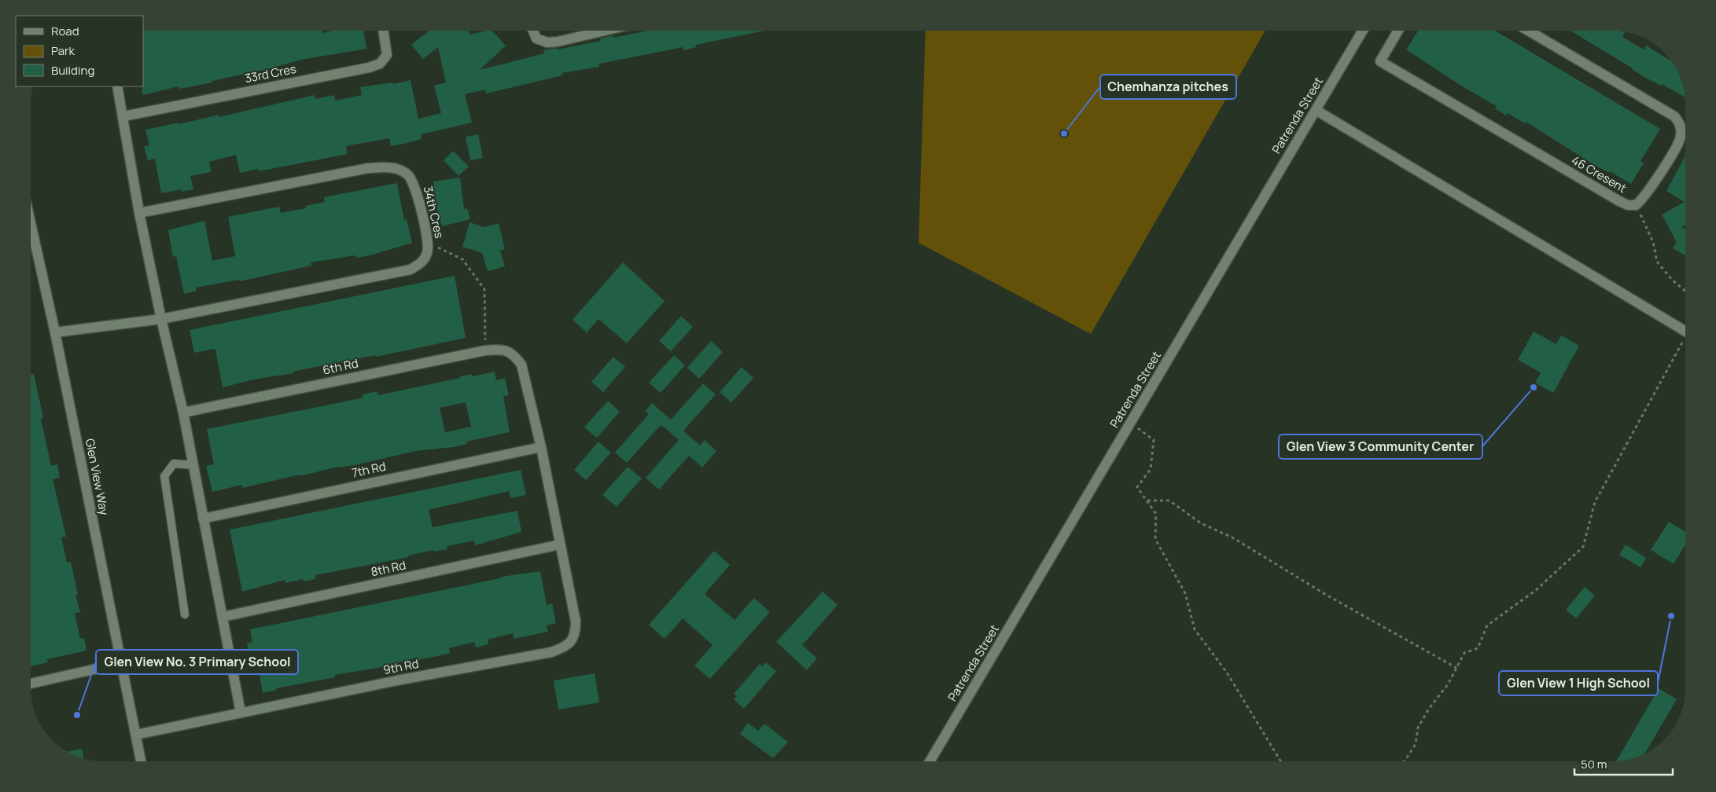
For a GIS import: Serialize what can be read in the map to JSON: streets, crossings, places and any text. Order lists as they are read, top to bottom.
{
  "streets": {
    "street": [
      "33rd Cres",
      "Patrenda Street",
      "46 Cresent",
      "34th Cres",
      "6th Rd",
      "7th Rd",
      "Glen View Way",
      "8th Rd",
      "9th Rd"
    ]
  },
  "crossings": [
    ["34th Cres", "Glen View Way"],
    ["6th Rd", "7th Rd"],
    ["Glen View Way", "9th Rd"],
    ["8th Rd", "9th Rd"]
  ],
  "places": [
    "Chemhanza pitches",
    "Glen View 3 Community Center",
    "Glen View 1 High School",
    "Glen View No. 3 Primary School"
  ],
  "legend": ["Road", "Park", "Building"],
  "scale_bar": "50 m"
}
